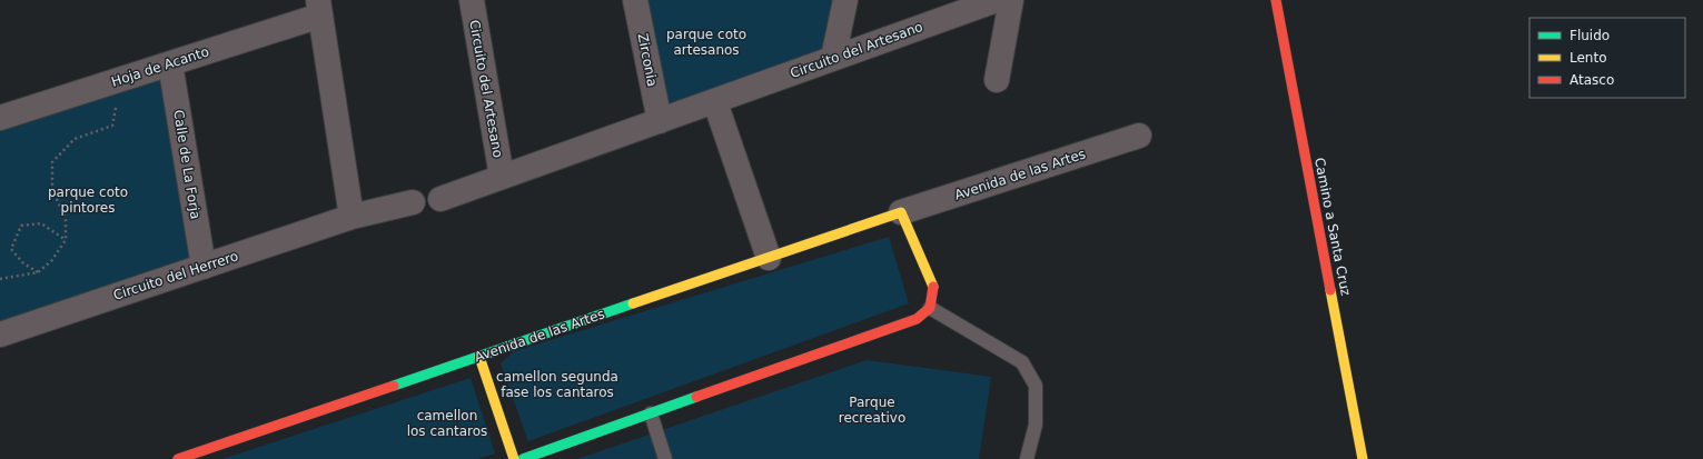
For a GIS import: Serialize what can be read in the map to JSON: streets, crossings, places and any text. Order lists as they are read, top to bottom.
{
  "streets": {
    "street": [
      "Circuito del Artesano",
      "Zirconia",
      "Hoja de Acanto",
      "Calle de La Forja",
      "Avenida de las Artes",
      "Camino a Santa Cruz",
      "Circuito del Herrero"
    ]
  },
  "crossings": [
    ["Circuito del Artesano", "Zirconia"],
    ["Hoja de Acanto", "Calle de La Forja"],
    ["Calle de La Forja", "Circuito del Herrero"]
  ],
  "parks": [
    "parque coto artesanos",
    "parque coto pintores",
    "camellon segunda fase los cantaros",
    "Parque recreativo",
    "camellon los cantaros"
  ],
  "legend": ["Fluido", "Lento", "Atasco"]
}
